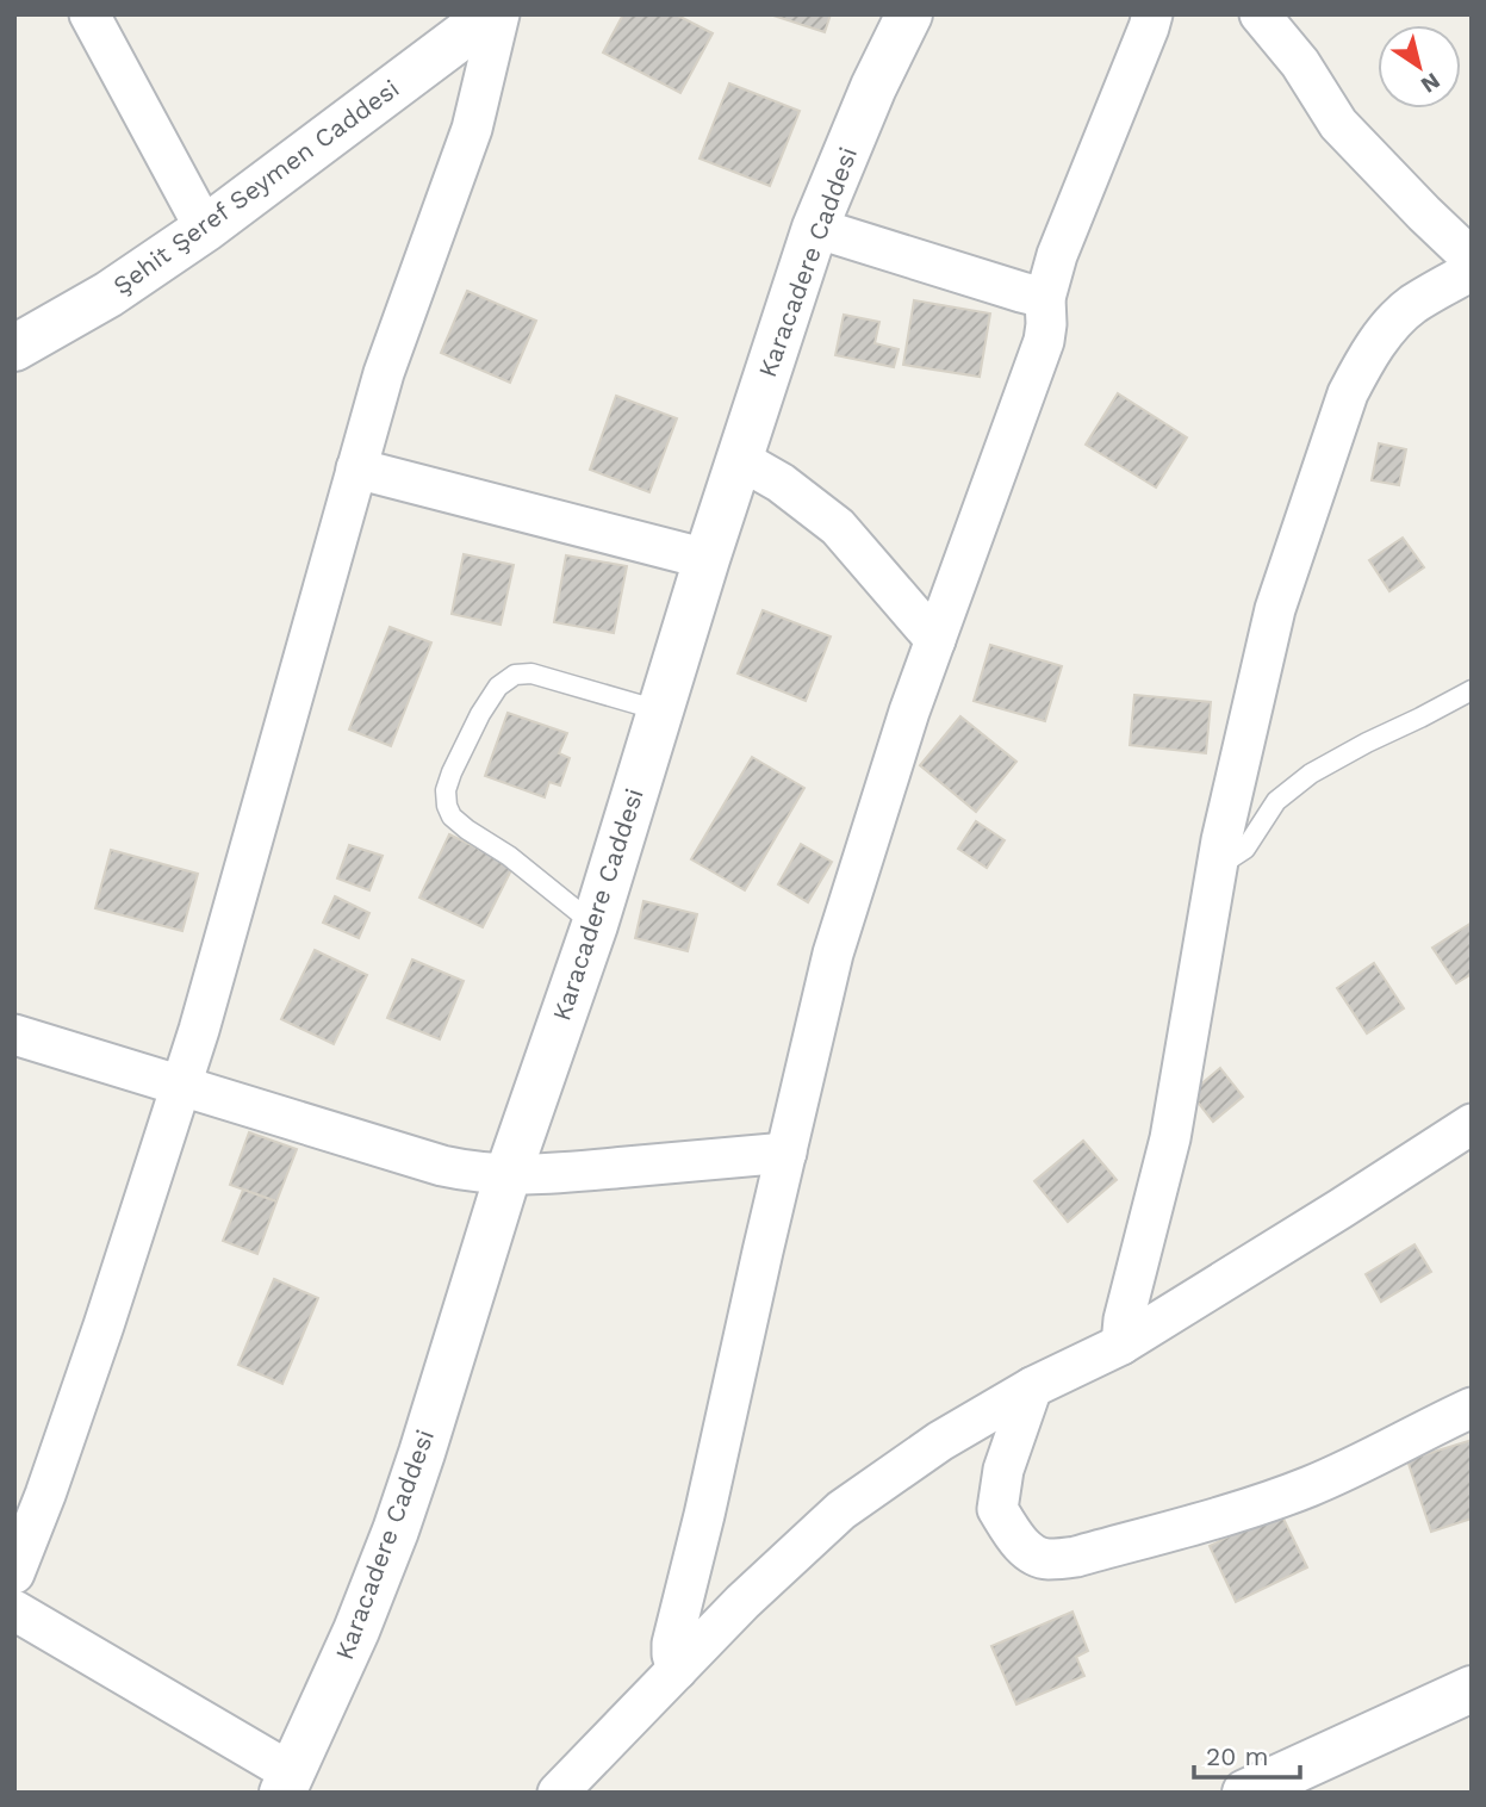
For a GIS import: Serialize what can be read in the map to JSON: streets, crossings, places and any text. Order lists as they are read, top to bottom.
{
  "streets": {
    "street": ["Şehit Şeref Seymen Caddesi", "Karacadere Caddesi"]
  },
  "scale_bar": "20 m",
  "north": "bottom right"
}
